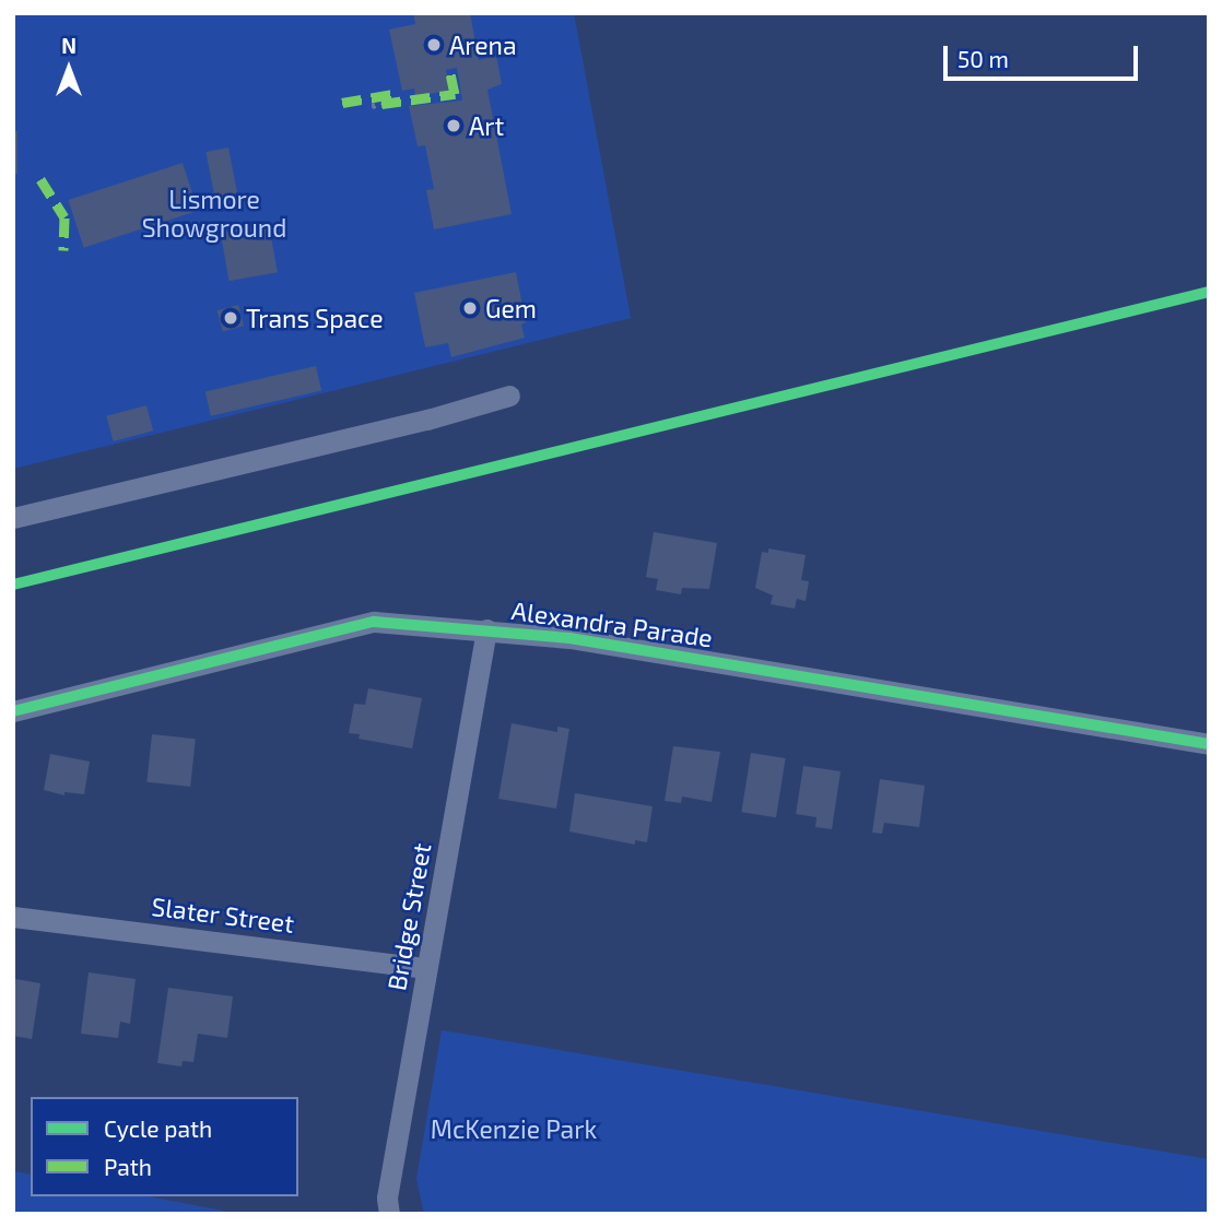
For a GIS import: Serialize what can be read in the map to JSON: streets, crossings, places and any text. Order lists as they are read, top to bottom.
{
  "streets": {
    "street": ["Alexandra Parade", "Slater Street", "Bridge Street"]
  },
  "crossings": [
    ["Alexandra Parade", "Bridge Street"],
    ["Slater Street", "Bridge Street"]
  ],
  "parks": ["Lismore Showground", "McKenzie Park"],
  "places": [
    "Arena",
    "Art",
    "Gem",
    "Trans Space"
  ],
  "legend": ["Cycle path", "Path"],
  "scale_bar": "50 m",
  "north": "top"
}
